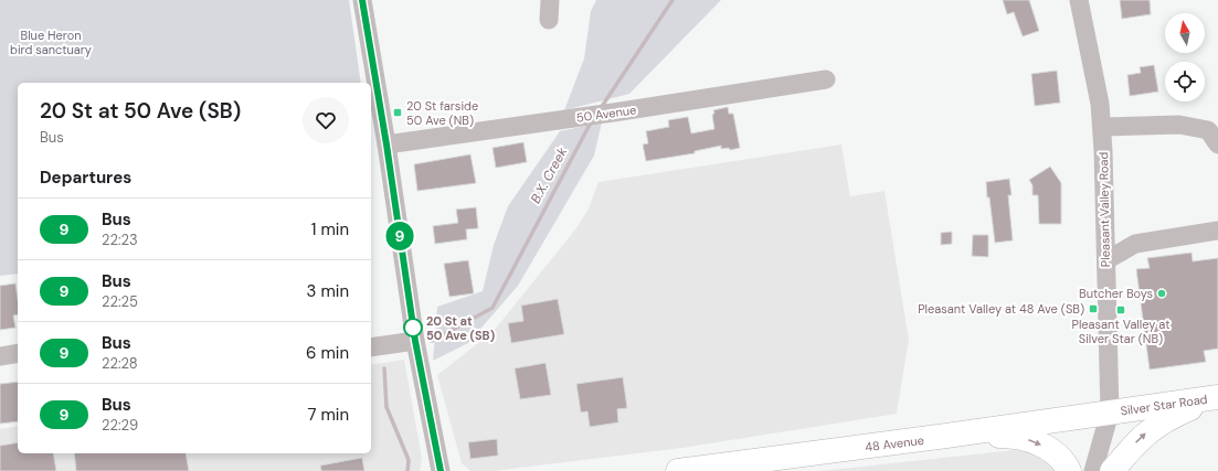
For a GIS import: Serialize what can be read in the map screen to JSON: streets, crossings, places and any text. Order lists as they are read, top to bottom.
{
  "streets": {
    "main road": ["Silver Star Road", "48 Avenue"],
    "street": ["50 Avenue", "Pleasant Valley Road"]
  },
  "crossings": [
    ["Pleasant Valley Road", "Silver Star Road"],
    ["Pleasant Valley Road", "48 Avenue"],
    ["Silver Star Road", "48 Avenue"]
  ],
  "water": ["B.X. Creek"],
  "parks": ["Blue Heron bird sanctuary"],
  "places": {
    "transit": ["20 St farside 50 Ave (NB)", "Pleasant Valley at 48 Ave (SB)", "Pleasant Valley at Silver Star (NB)"],
    "other": ["Butcher Boys", "20 St at 50 Ave (SB)"]
  },
  "lines": ["bus line 9"],
  "north": "top",
  "page": {
    "on_map": "9",
    "heading": [
      ["20 St at 50 Ave (SB)", "Bus"],
      "Departures"
    ],
    "list": [
      {
        "mark": "9",
        "name": "Bus",
        "note": "22:23",
        "value": "1 min"
      },
      {
        "mark": "9",
        "name": "Bus",
        "note": "22:25",
        "value": "3 min"
      },
      {
        "mark": "9",
        "name": "Bus",
        "note": "22:28",
        "value": "6 min"
      },
      {
        "mark": "9",
        "name": "Bus",
        "note": "22:29",
        "value": "7 min"
      }
    ]
  }
}
